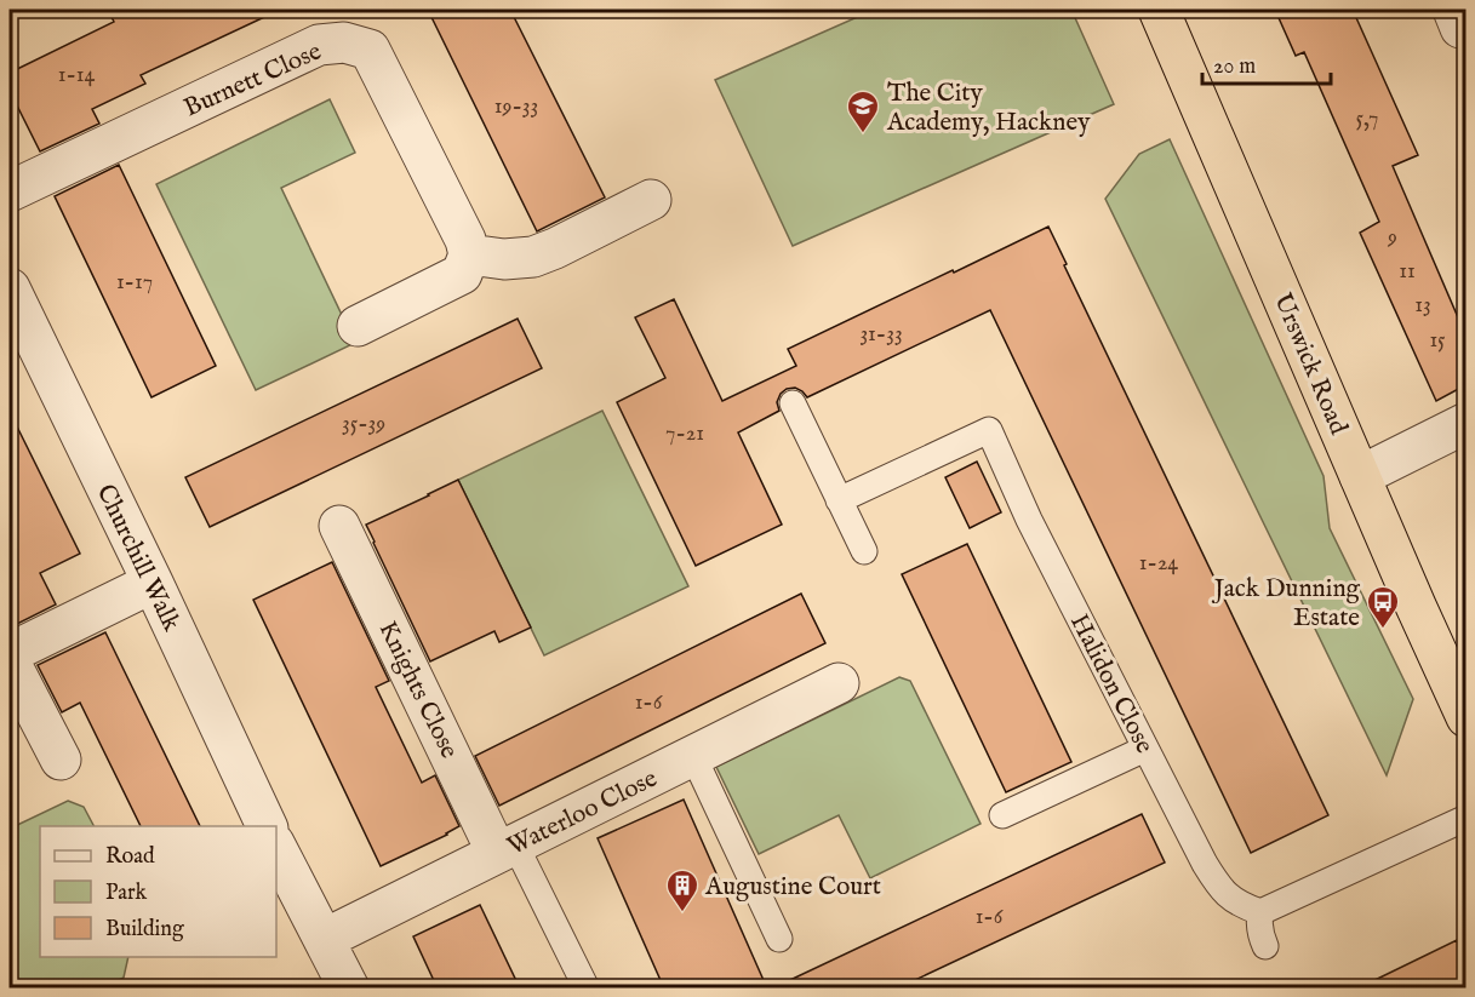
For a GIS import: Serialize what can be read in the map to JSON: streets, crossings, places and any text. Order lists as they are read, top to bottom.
{
  "streets": {
    "highway": ["Urswick Road"],
    "street": [
      "Burnett Close",
      "Churchill Walk",
      "Knights Close",
      "Waterloo Close"
    ],
    "lane": ["Halidon Close"]
  },
  "crossings": [
    ["Knights Close", "Waterloo Close"]
  ],
  "places": {
    "school or university": ["The City Academy, Hackney"],
    "bus stop": ["Jack Dunning Estate"],
    "building": ["Augustine Court"]
  },
  "house_numbers": [
    "1-14",
    "19-33",
    "5,7",
    "9",
    "11",
    "1-17",
    "13",
    "31-33",
    "15",
    "35-39",
    "7-21",
    "1-24",
    "1-6",
    "1-6"
  ],
  "legend": ["Road", "Park", "Building"],
  "scale_bar": "20 m"
}
